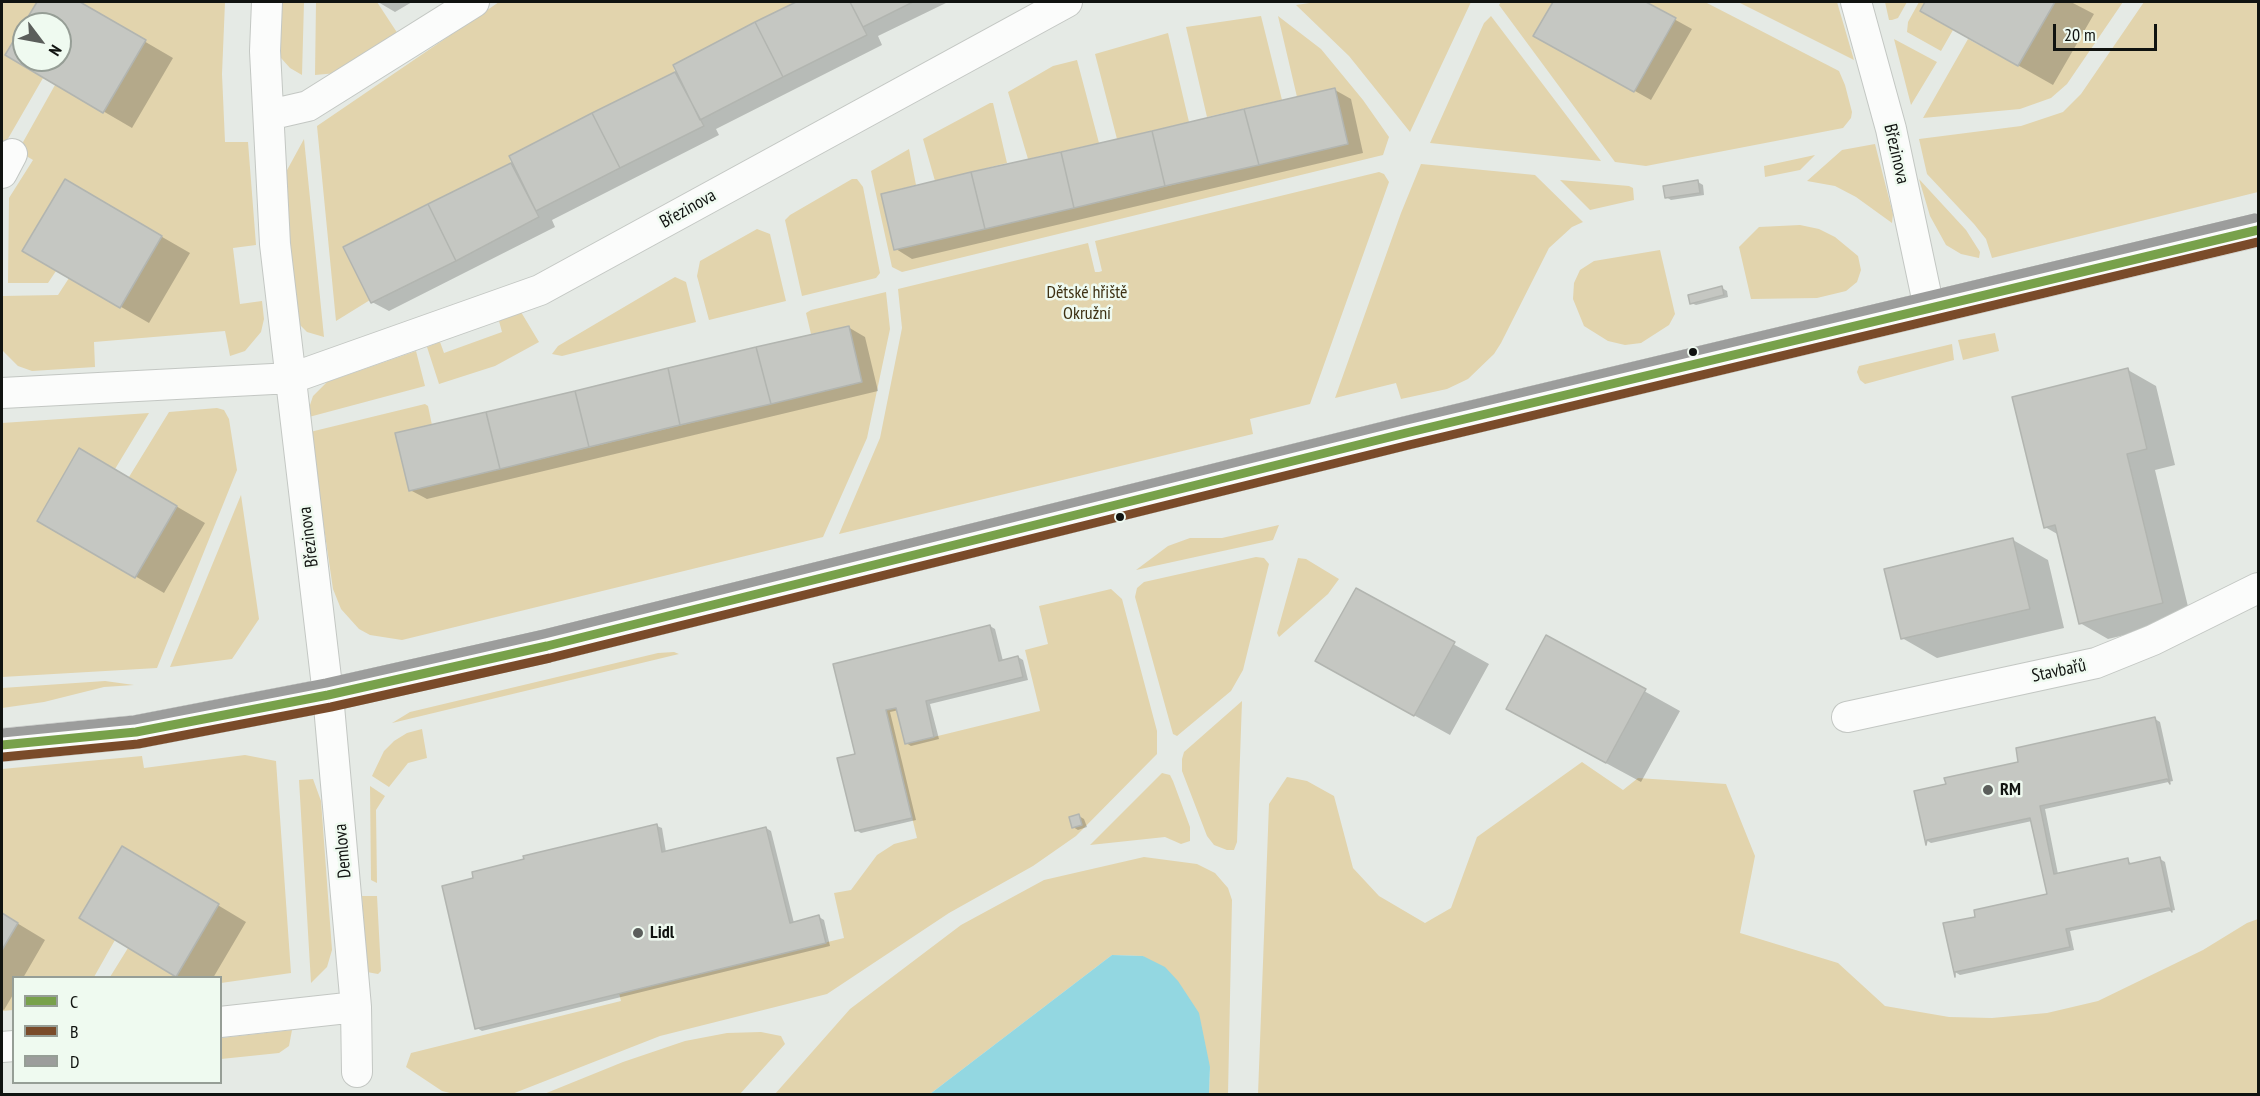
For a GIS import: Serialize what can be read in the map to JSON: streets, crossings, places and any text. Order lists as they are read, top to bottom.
{
  "streets": {
    "street": ["Březinova", "Stavbařů", "Demlova"]
  },
  "crossings": [
    ["Březinova", "Demlova"]
  ],
  "parks": ["Dětské hřiště Okružní"],
  "places": ["RM", "Lidl"],
  "lines": ["transit line D", "transit line C", "transit line B"],
  "legend": ["C", "B", "D"],
  "scale_bar": "20 m",
  "north": "bottom right"
}
